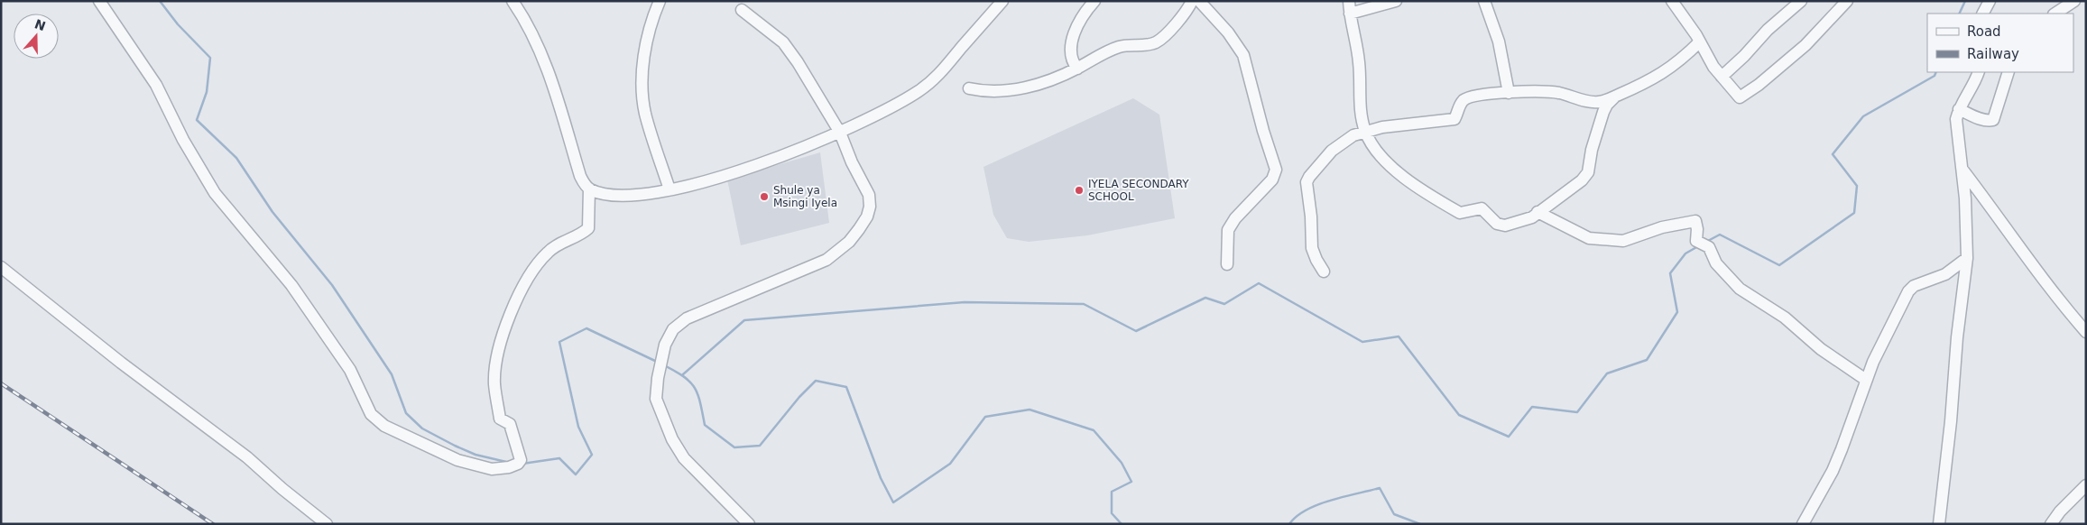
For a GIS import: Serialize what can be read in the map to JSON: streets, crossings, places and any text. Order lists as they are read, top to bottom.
{
  "places": ["IYELA SECONDARY SCHOOL", "Shule ya Msingi Iyela"],
  "legend": ["Road", "Railway"],
  "north": "top"
}
